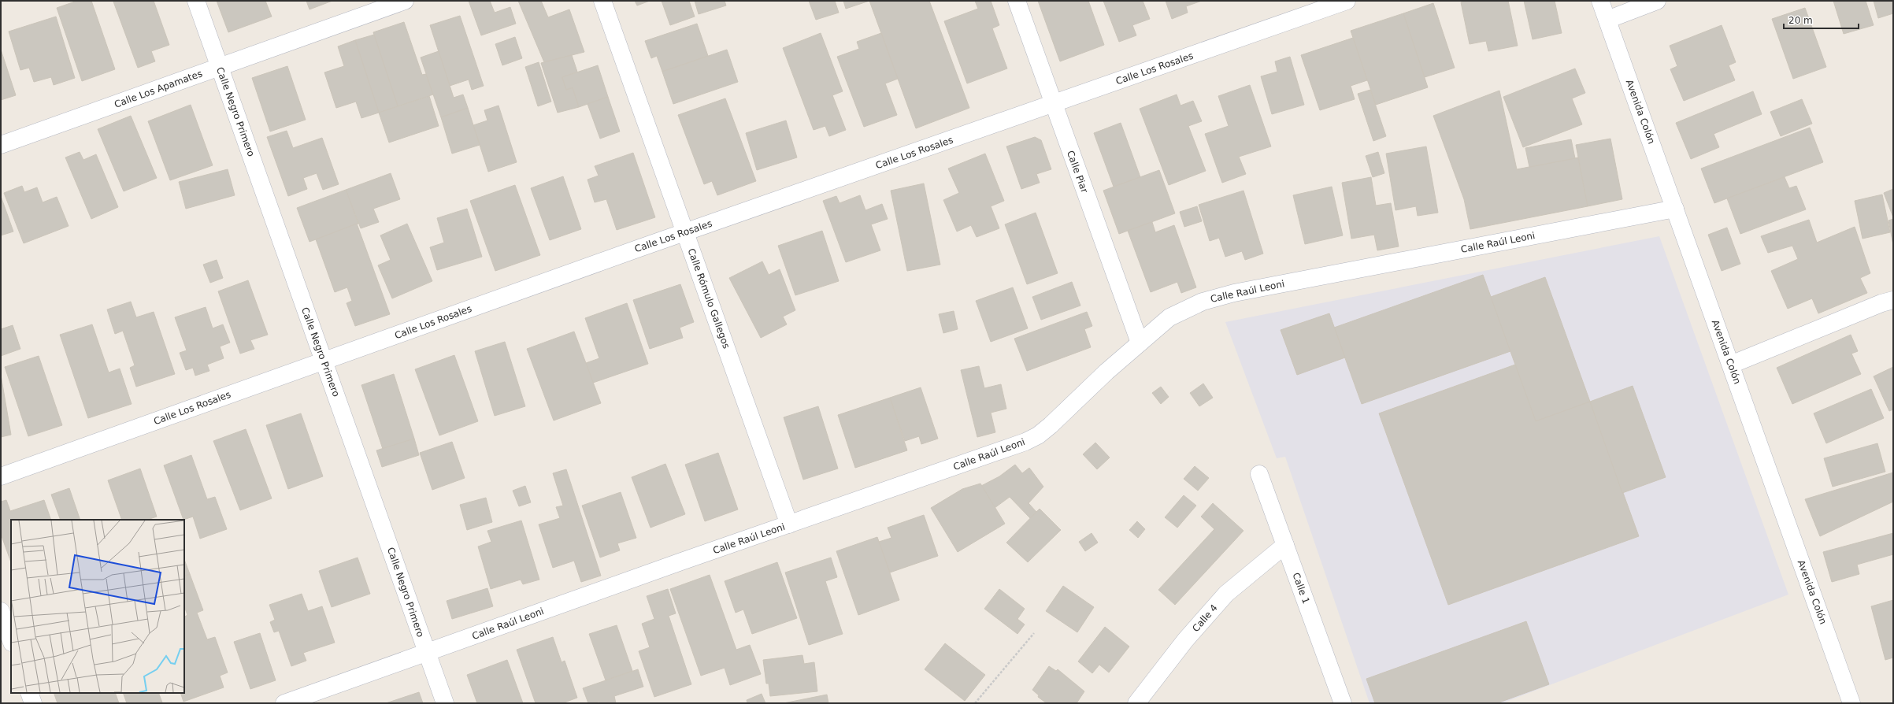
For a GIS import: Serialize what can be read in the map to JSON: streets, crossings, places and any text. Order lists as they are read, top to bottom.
{
  "streets": {
    "street": [
      "Calle Los Rosales",
      "Calle Los Apamates",
      "Calle Negro Primero",
      "Avenida Colón",
      "Calle Piar",
      "Calle Raúl Leoni",
      "Calle Rómulo Gallegos",
      "Calle 1",
      "Calle 4"
    ]
  },
  "crossings": [
    ["Calle Los Rosales", "Calle Negro Primero"],
    ["Calle Los Rosales", "Calle Piar"],
    ["Calle Los Rosales", "Calle Rómulo Gallegos"],
    ["Calle Los Apamates", "Calle Negro Primero"],
    ["Calle Negro Primero", "Calle Raúl Leoni"],
    ["Avenida Colón", "Calle Raúl Leoni"],
    ["Calle Piar", "Calle Raúl Leoni"],
    ["Calle Raúl Leoni", "Calle Rómulo Gallegos"],
    ["Calle 1", "Calle 4"]
  ],
  "scale_bar": "20 m"
}
